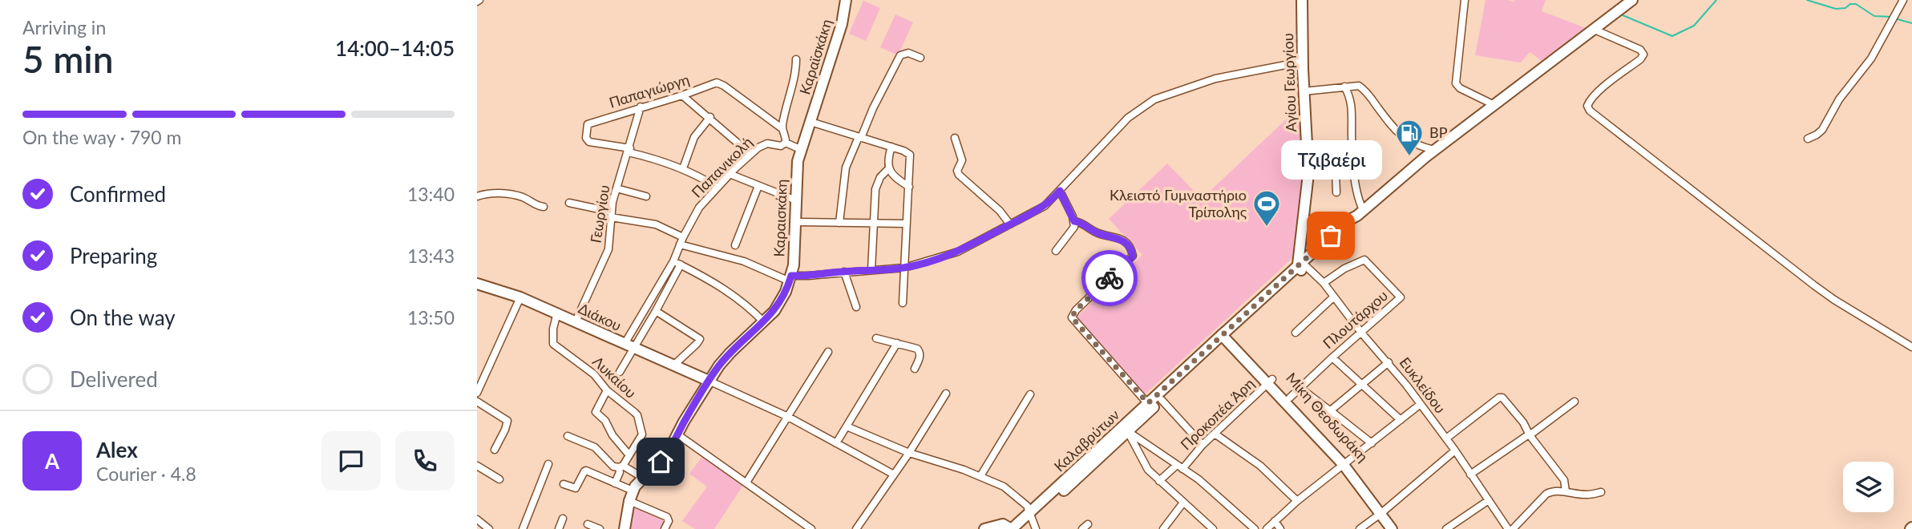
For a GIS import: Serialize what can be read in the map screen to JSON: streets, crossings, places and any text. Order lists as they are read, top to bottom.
{
  "streets": {
    "main road": [
      "Καραϊσκάκη",
      "Αγίου Γεωργίου",
      "Καραισκάκη",
      "Διάκου",
      "Μίκη Θεοδωράκη",
      "Καλαβρύτων"
    ],
    "street": [
      "Παπαγιώργη",
      "Παπανικολή",
      "Γεωργίου",
      "Πλουτάρχου",
      "Λυκαίου",
      "Ευκλείδου",
      "Προκοπέα Άρη"
    ]
  },
  "crossings": [
    ["Καραϊσκάκη", "Καραισκάκη"],
    ["Αγίου Γεωργίου", "Ευκλείδου"],
    ["Αγίου Γεωργίου", "Καλαβρύτων"],
    ["Παπαγιώργη", "Γεωργίου"],
    ["Γεωργίου", "Διάκου"],
    ["Καραισκάκη", "Διάκου"],
    ["Διάκου", "Λυκαίου"],
    ["Πλουτάρχου", "Ευκλείδου"],
    ["Πλουτάρχου", "Μίκη Θεοδωράκη"],
    ["Ευκλείδου", "Καλαβρύτων"],
    ["Προκοπέα Άρη", "Μίκη Θεοδωράκη"],
    ["Μίκη Θεοδωράκη", "Καλαβρύτων"]
  ],
  "places": {
    "fuel station": ["BP"],
    "sports": ["Κλειστό Γυμναστήριο Τρίπολης"],
    "other": ["Τζιβαέρι"]
  },
  "page": {
    "heading": ["5 min", "Arriving in", "14:00–14:05"],
    "panel": ["Alex", "Courier · 4.8"],
    "bar": "On the way · 790 m",
    "bubble": "Τζιβαέρι",
    "list": [
      ["Confirmed", "13:40"],
      ["Preparing", "13:43"],
      ["On the way", "13:50"],
      "Delivered"
    ],
    "round": "A"
  }
}
